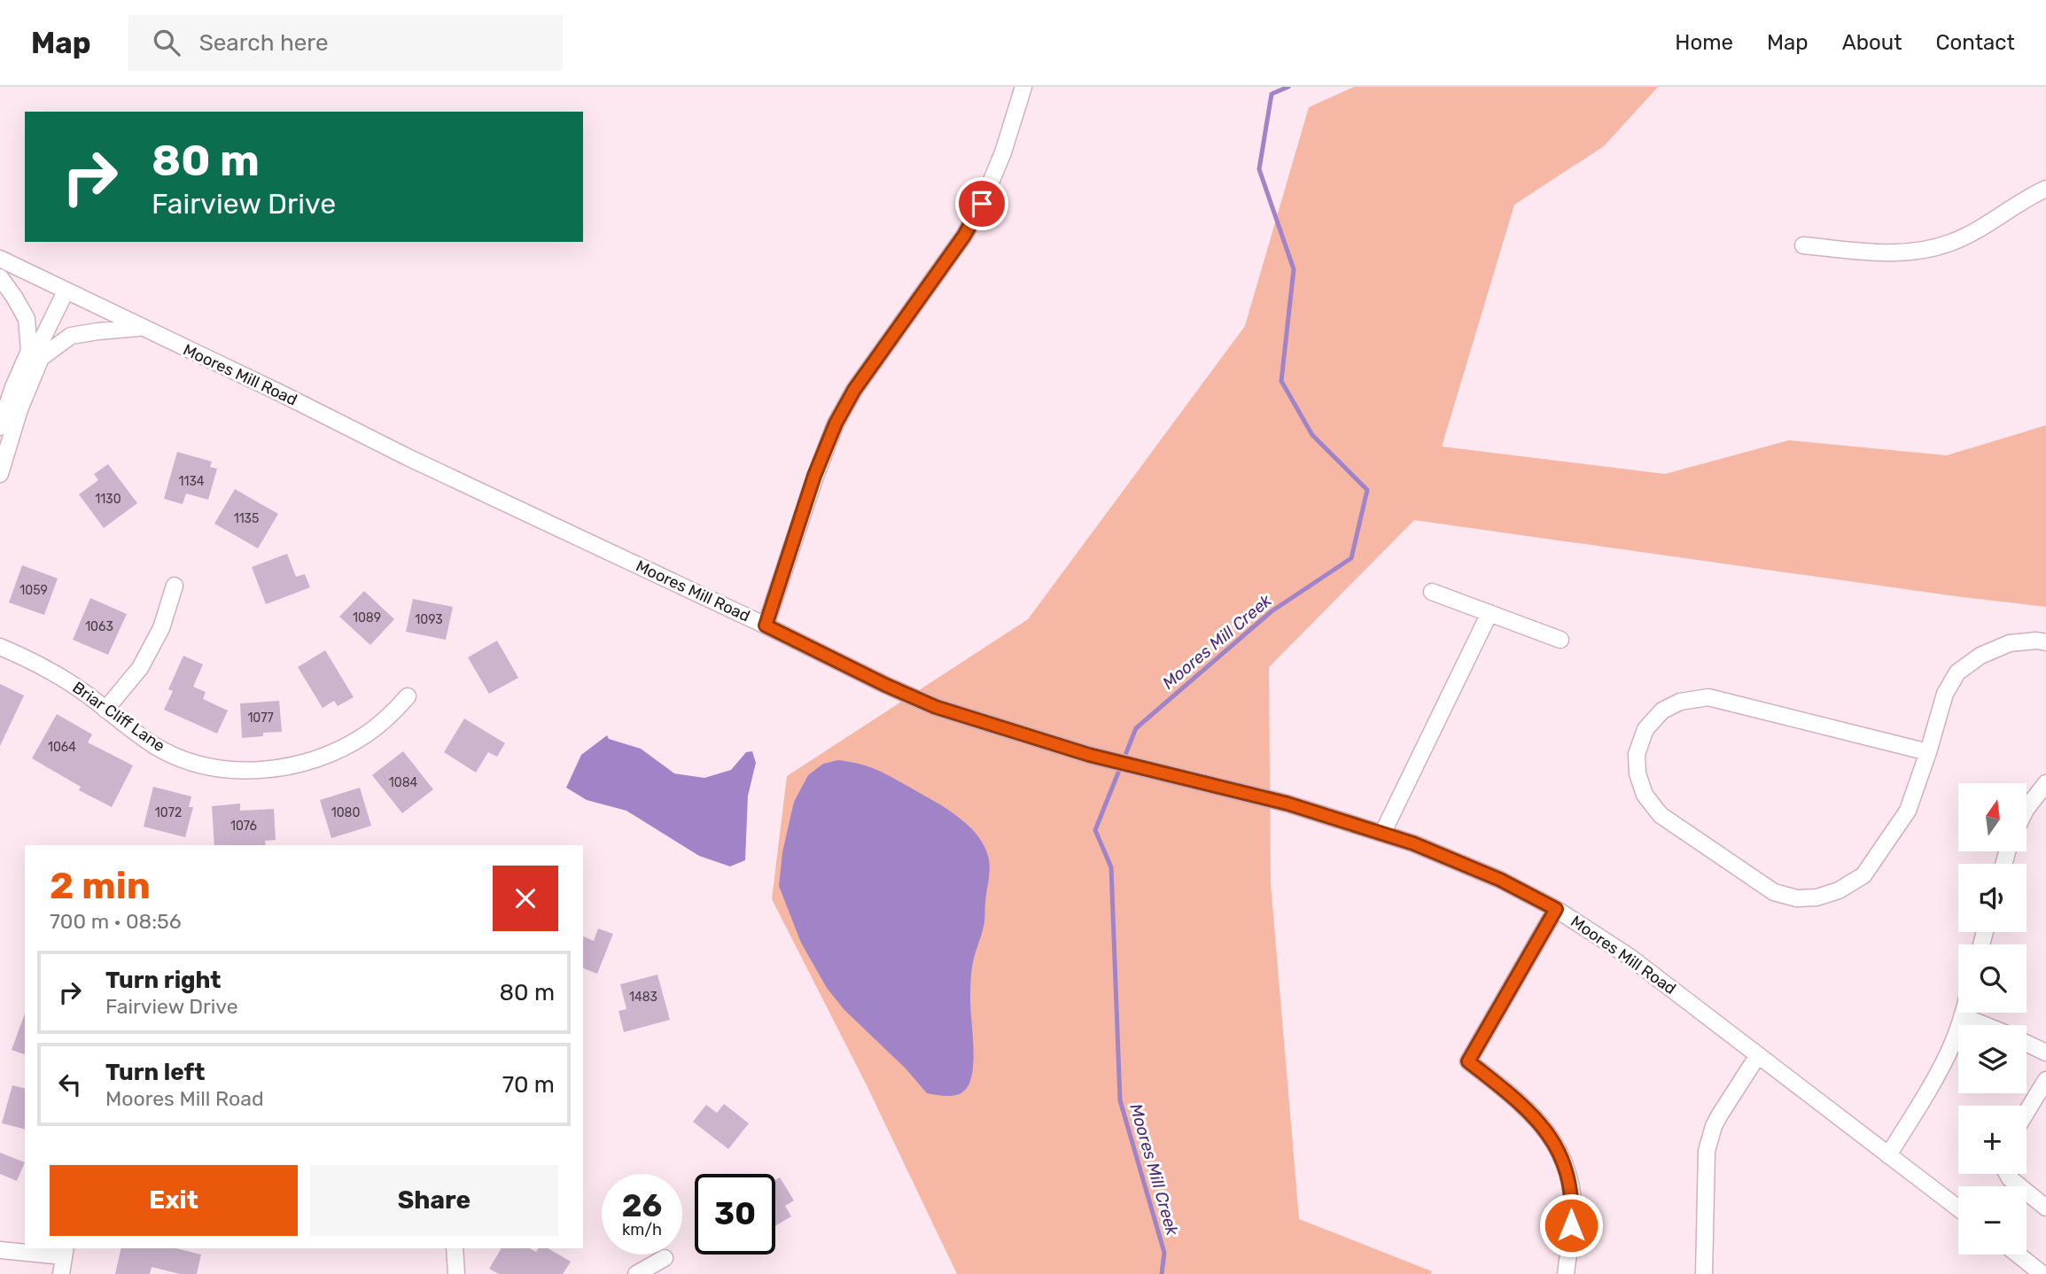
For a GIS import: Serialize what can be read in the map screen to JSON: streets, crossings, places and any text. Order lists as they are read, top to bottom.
{
  "streets": {
    "street": ["Moores Mill Road", "Briar Cliff Lane"]
  },
  "water": ["Moores Mill Creek"],
  "house_numbers": [
    "1134",
    "1130",
    "1135",
    "1059",
    "1089",
    "1093",
    "1063",
    "1077",
    "1064",
    "1084",
    "1072",
    "1080",
    "1076",
    "1483"
  ],
  "north": "top",
  "page": {
    "header": "Map",
    "search": "Search here",
    "nav": [
      "Home",
      "Map",
      "About",
      "Contact"
    ],
    "turn": ["80 m", "Fairview Drive"],
    "map_buttons": ["+", "−"],
    "heading": ["2 min", "700 m · 08:56"],
    "list": [
      {
        "name": "Turn right",
        "note": "Fairview Drive",
        "value": "80 m"
      },
      {
        "name": "Turn left",
        "note": "Moores Mill Road",
        "value": "70 m"
      }
    ],
    "buttons": ["Exit", "Share"],
    "speed": "26 km/h",
    "limit": "30"
  }
}
